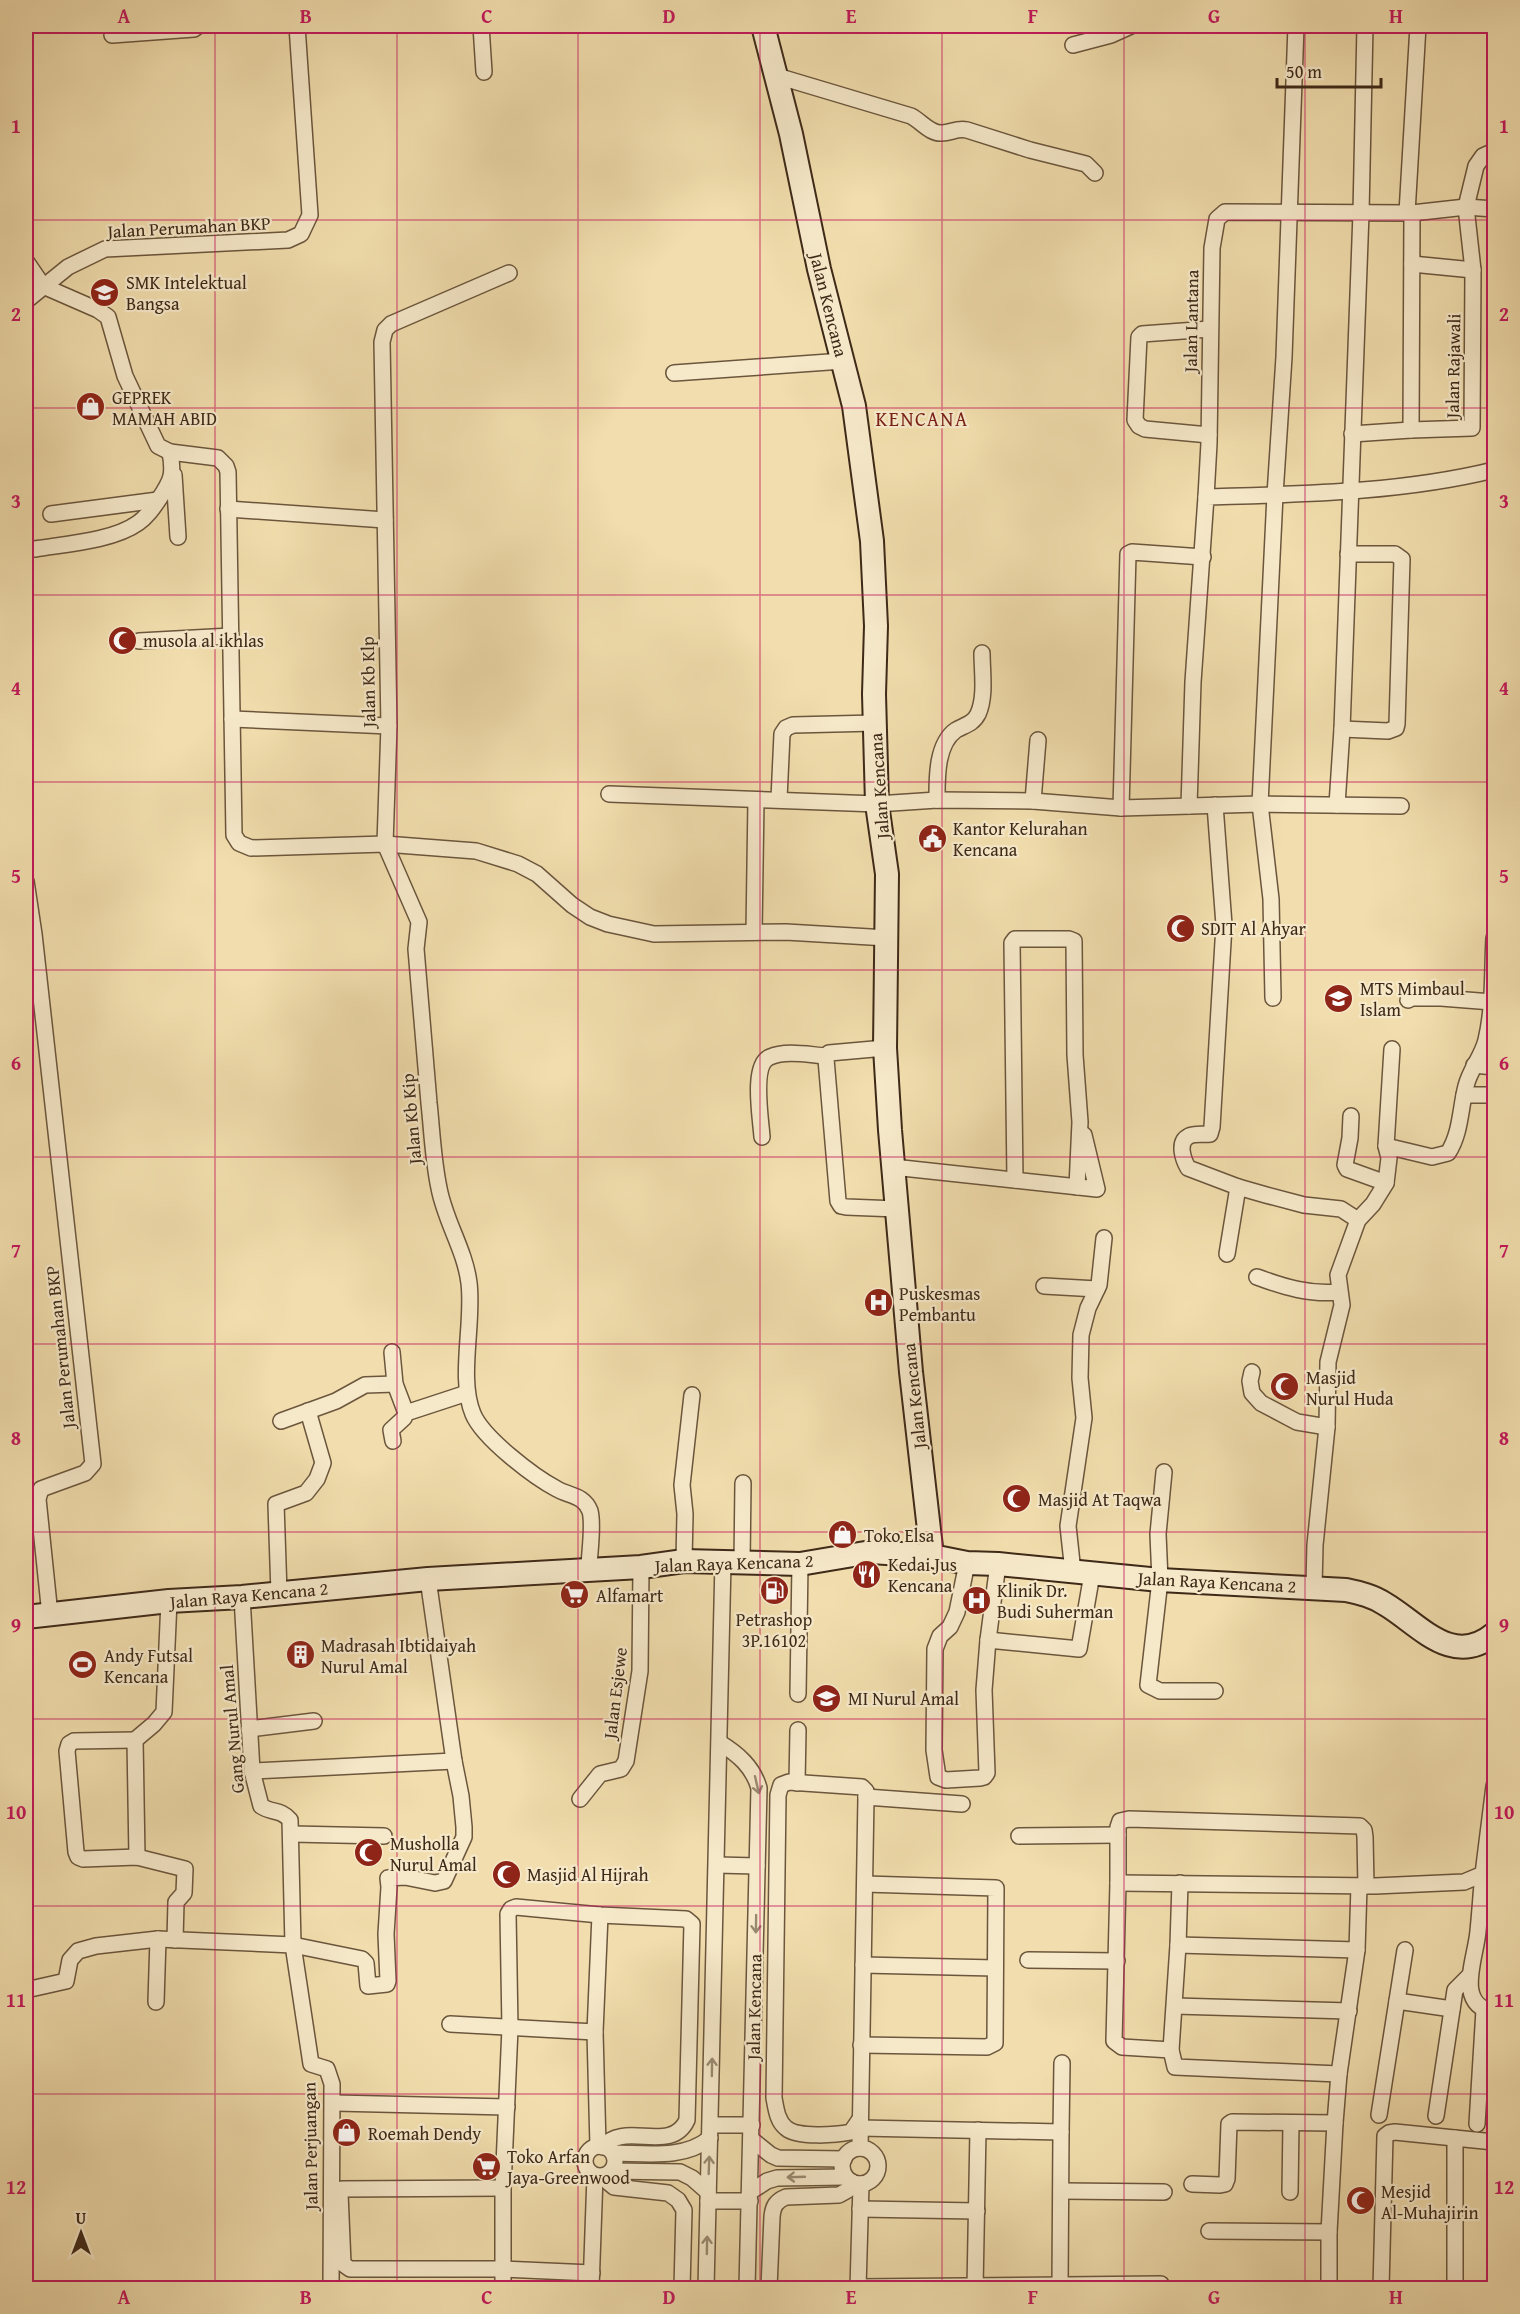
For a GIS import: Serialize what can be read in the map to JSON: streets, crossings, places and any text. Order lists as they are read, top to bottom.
{
  "streets": {
    "street": [
      "Jalan Perumahan BKP",
      "Jalan Kencana",
      "Jalan Lantana",
      "Jalan Rajawali",
      "Jalan Kb Klp",
      "Jalan Kb Kip",
      "Jalan Raya Kencana 2",
      "Jalan Esjewe",
      "Gang Nurul Amal",
      "Jalan Perjuangan"
    ]
  },
  "crossings": [
    ["Jalan Perumahan BKP", "Jalan Raya Kencana 2"],
    ["Jalan Kencana", "Jalan Raya Kencana 2"],
    ["Jalan Lantana", "Jalan Rajawali"],
    ["Jalan Kb Klp", "Jalan Kb Kip"],
    ["Jalan Raya Kencana 2", "Jalan Esjewe"],
    ["Jalan Raya Kencana 2", "Gang Nurul Amal"]
  ],
  "districts": ["KENCANA"],
  "places": {
    "school or university": ["SMK Intelektual Bangsa", "MTS Mimbaul Islam", "MI Nurul Amal"],
    "shop": ["GEPREK MAMAH ABID", "Toko Elsa", "Roemah Dendy"],
    "mosque": [
      "musola al ikhlas",
      "SDIT Al Ahyar",
      "Masjid Nurul Huda",
      "Masjid At Taqwa",
      "Musholla Nurul Amal",
      "Masjid Al Hijrah",
      "Mesjid Al-Muhajirin"
    ],
    "public building": ["Kantor Kelurahan Kencana"],
    "hospital": ["Puskesmas Pembantu", "Klinik Dr. Budi Suherman"],
    "restaurant": ["Kedai Jus Kencana"],
    "fuel station": ["Petrashop 3P.16102"],
    "supermarket": ["Alfamart", "Toko Arfan Jaya-Greenwood"],
    "building": ["Madrasah Ibtidaiyah Nurul Amal"],
    "sports": ["Andy Futsal Kencana"]
  },
  "scale_bar": "50 m",
  "north": "top",
  "grid": {
    "columns": [
      "A",
      "B",
      "C",
      "D",
      "E",
      "F",
      "G",
      "H"
    ],
    "rows": [
      "1",
      "2",
      "3",
      "4",
      "5",
      "6",
      "7",
      "8",
      "9",
      "10",
      "11",
      "12"
    ]
  }
}
